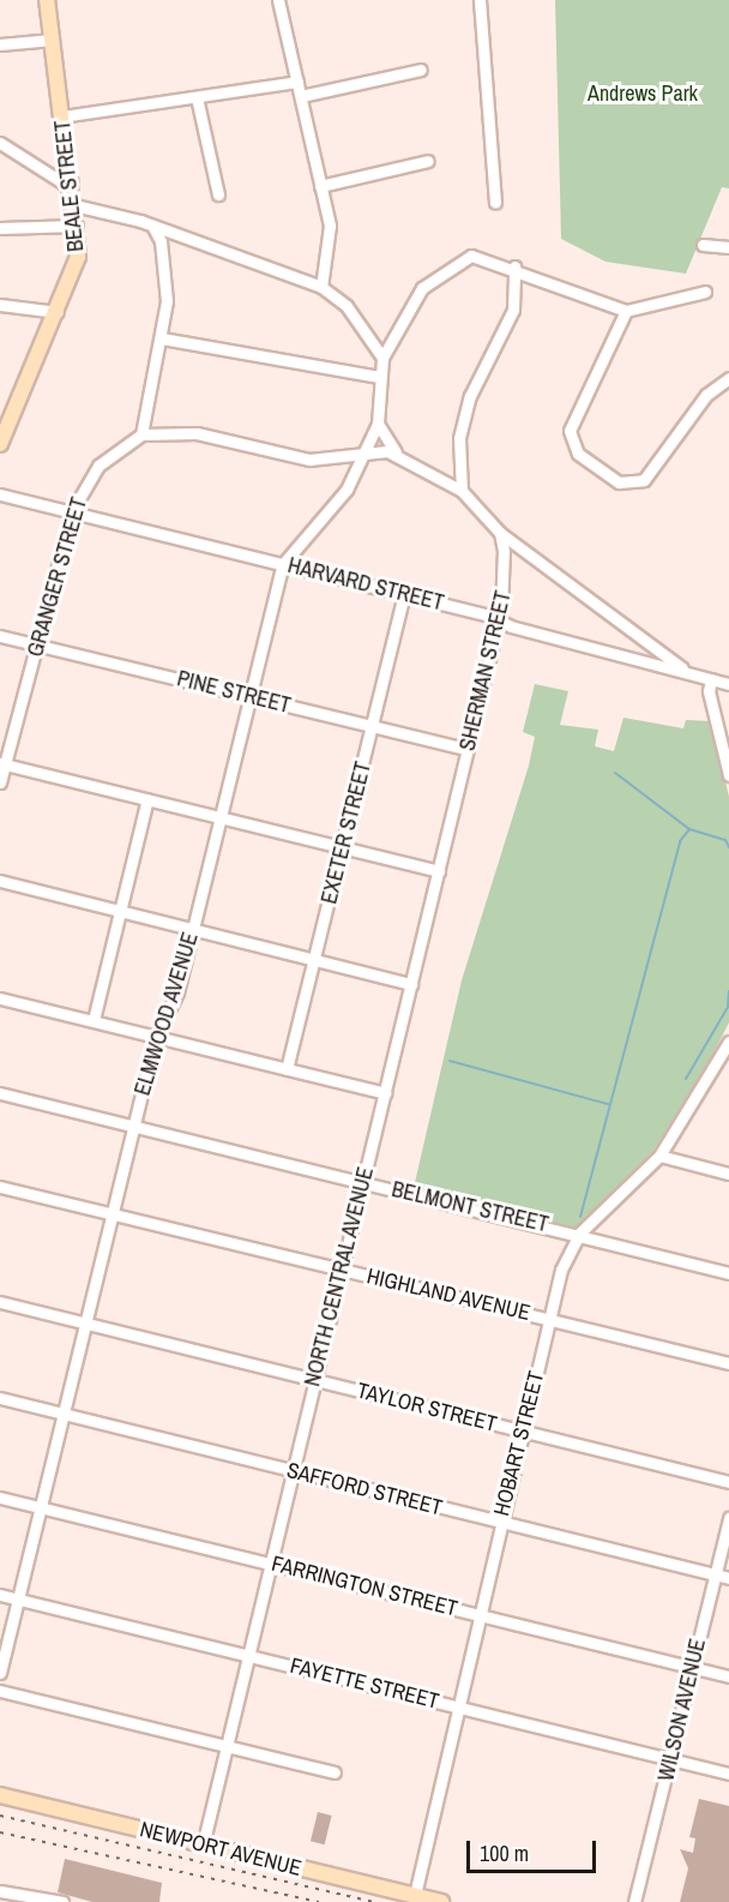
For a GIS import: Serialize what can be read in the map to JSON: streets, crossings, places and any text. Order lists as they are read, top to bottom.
{
  "streets": {
    "main road": ["BEALE STREET", "NEWPORT AVENUE"],
    "street": [
      "GRANGER STREET",
      "HARVARD STREET",
      "SHERMAN STREET",
      "PINE STREET",
      "EXETER STREET",
      "ELMWOOD AVENUE",
      "BELMONT STREET",
      "NORTH CENTRAL AVENUE",
      "HIGHLAND AVENUE",
      "TAYLOR STREET",
      "HOBART STREET",
      "SAFFORD STREET",
      "FARRINGTON STREET",
      "FAYETTE STREET",
      "WILSON AVENUE"
    ]
  },
  "crossings": [
    ["GRANGER STREET", "HARVARD STREET"],
    ["GRANGER STREET", "PINE STREET"],
    ["HARVARD STREET", "SHERMAN STREET"],
    ["HARVARD STREET", "EXETER STREET"],
    ["HARVARD STREET", "ELMWOOD AVENUE"],
    ["SHERMAN STREET", "PINE STREET"],
    ["SHERMAN STREET", "NORTH CENTRAL AVENUE"],
    ["PINE STREET", "EXETER STREET"],
    ["PINE STREET", "ELMWOOD AVENUE"],
    ["ELMWOOD AVENUE", "BELMONT STREET"],
    ["ELMWOOD AVENUE", "HIGHLAND AVENUE"],
    ["ELMWOOD AVENUE", "TAYLOR STREET"],
    ["ELMWOOD AVENUE", "SAFFORD STREET"],
    ["ELMWOOD AVENUE", "FARRINGTON STREET"],
    ["ELMWOOD AVENUE", "FAYETTE STREET"],
    ["BELMONT STREET", "NORTH CENTRAL AVENUE"],
    ["BELMONT STREET", "HOBART STREET"],
    ["NORTH CENTRAL AVENUE", "HIGHLAND AVENUE"],
    ["NORTH CENTRAL AVENUE", "TAYLOR STREET"],
    ["NORTH CENTRAL AVENUE", "SAFFORD STREET"],
    ["NORTH CENTRAL AVENUE", "FARRINGTON STREET"],
    ["NORTH CENTRAL AVENUE", "FAYETTE STREET"],
    ["NORTH CENTRAL AVENUE", "NEWPORT AVENUE"],
    ["HIGHLAND AVENUE", "HOBART STREET"],
    ["TAYLOR STREET", "HOBART STREET"],
    ["HOBART STREET", "SAFFORD STREET"],
    ["HOBART STREET", "FARRINGTON STREET"],
    ["HOBART STREET", "FAYETTE STREET"],
    ["HOBART STREET", "NEWPORT AVENUE"],
    ["SAFFORD STREET", "WILSON AVENUE"],
    ["FARRINGTON STREET", "WILSON AVENUE"],
    ["FAYETTE STREET", "WILSON AVENUE"]
  ],
  "parks": ["Andrews Park"],
  "scale_bar": "100 m"
}
